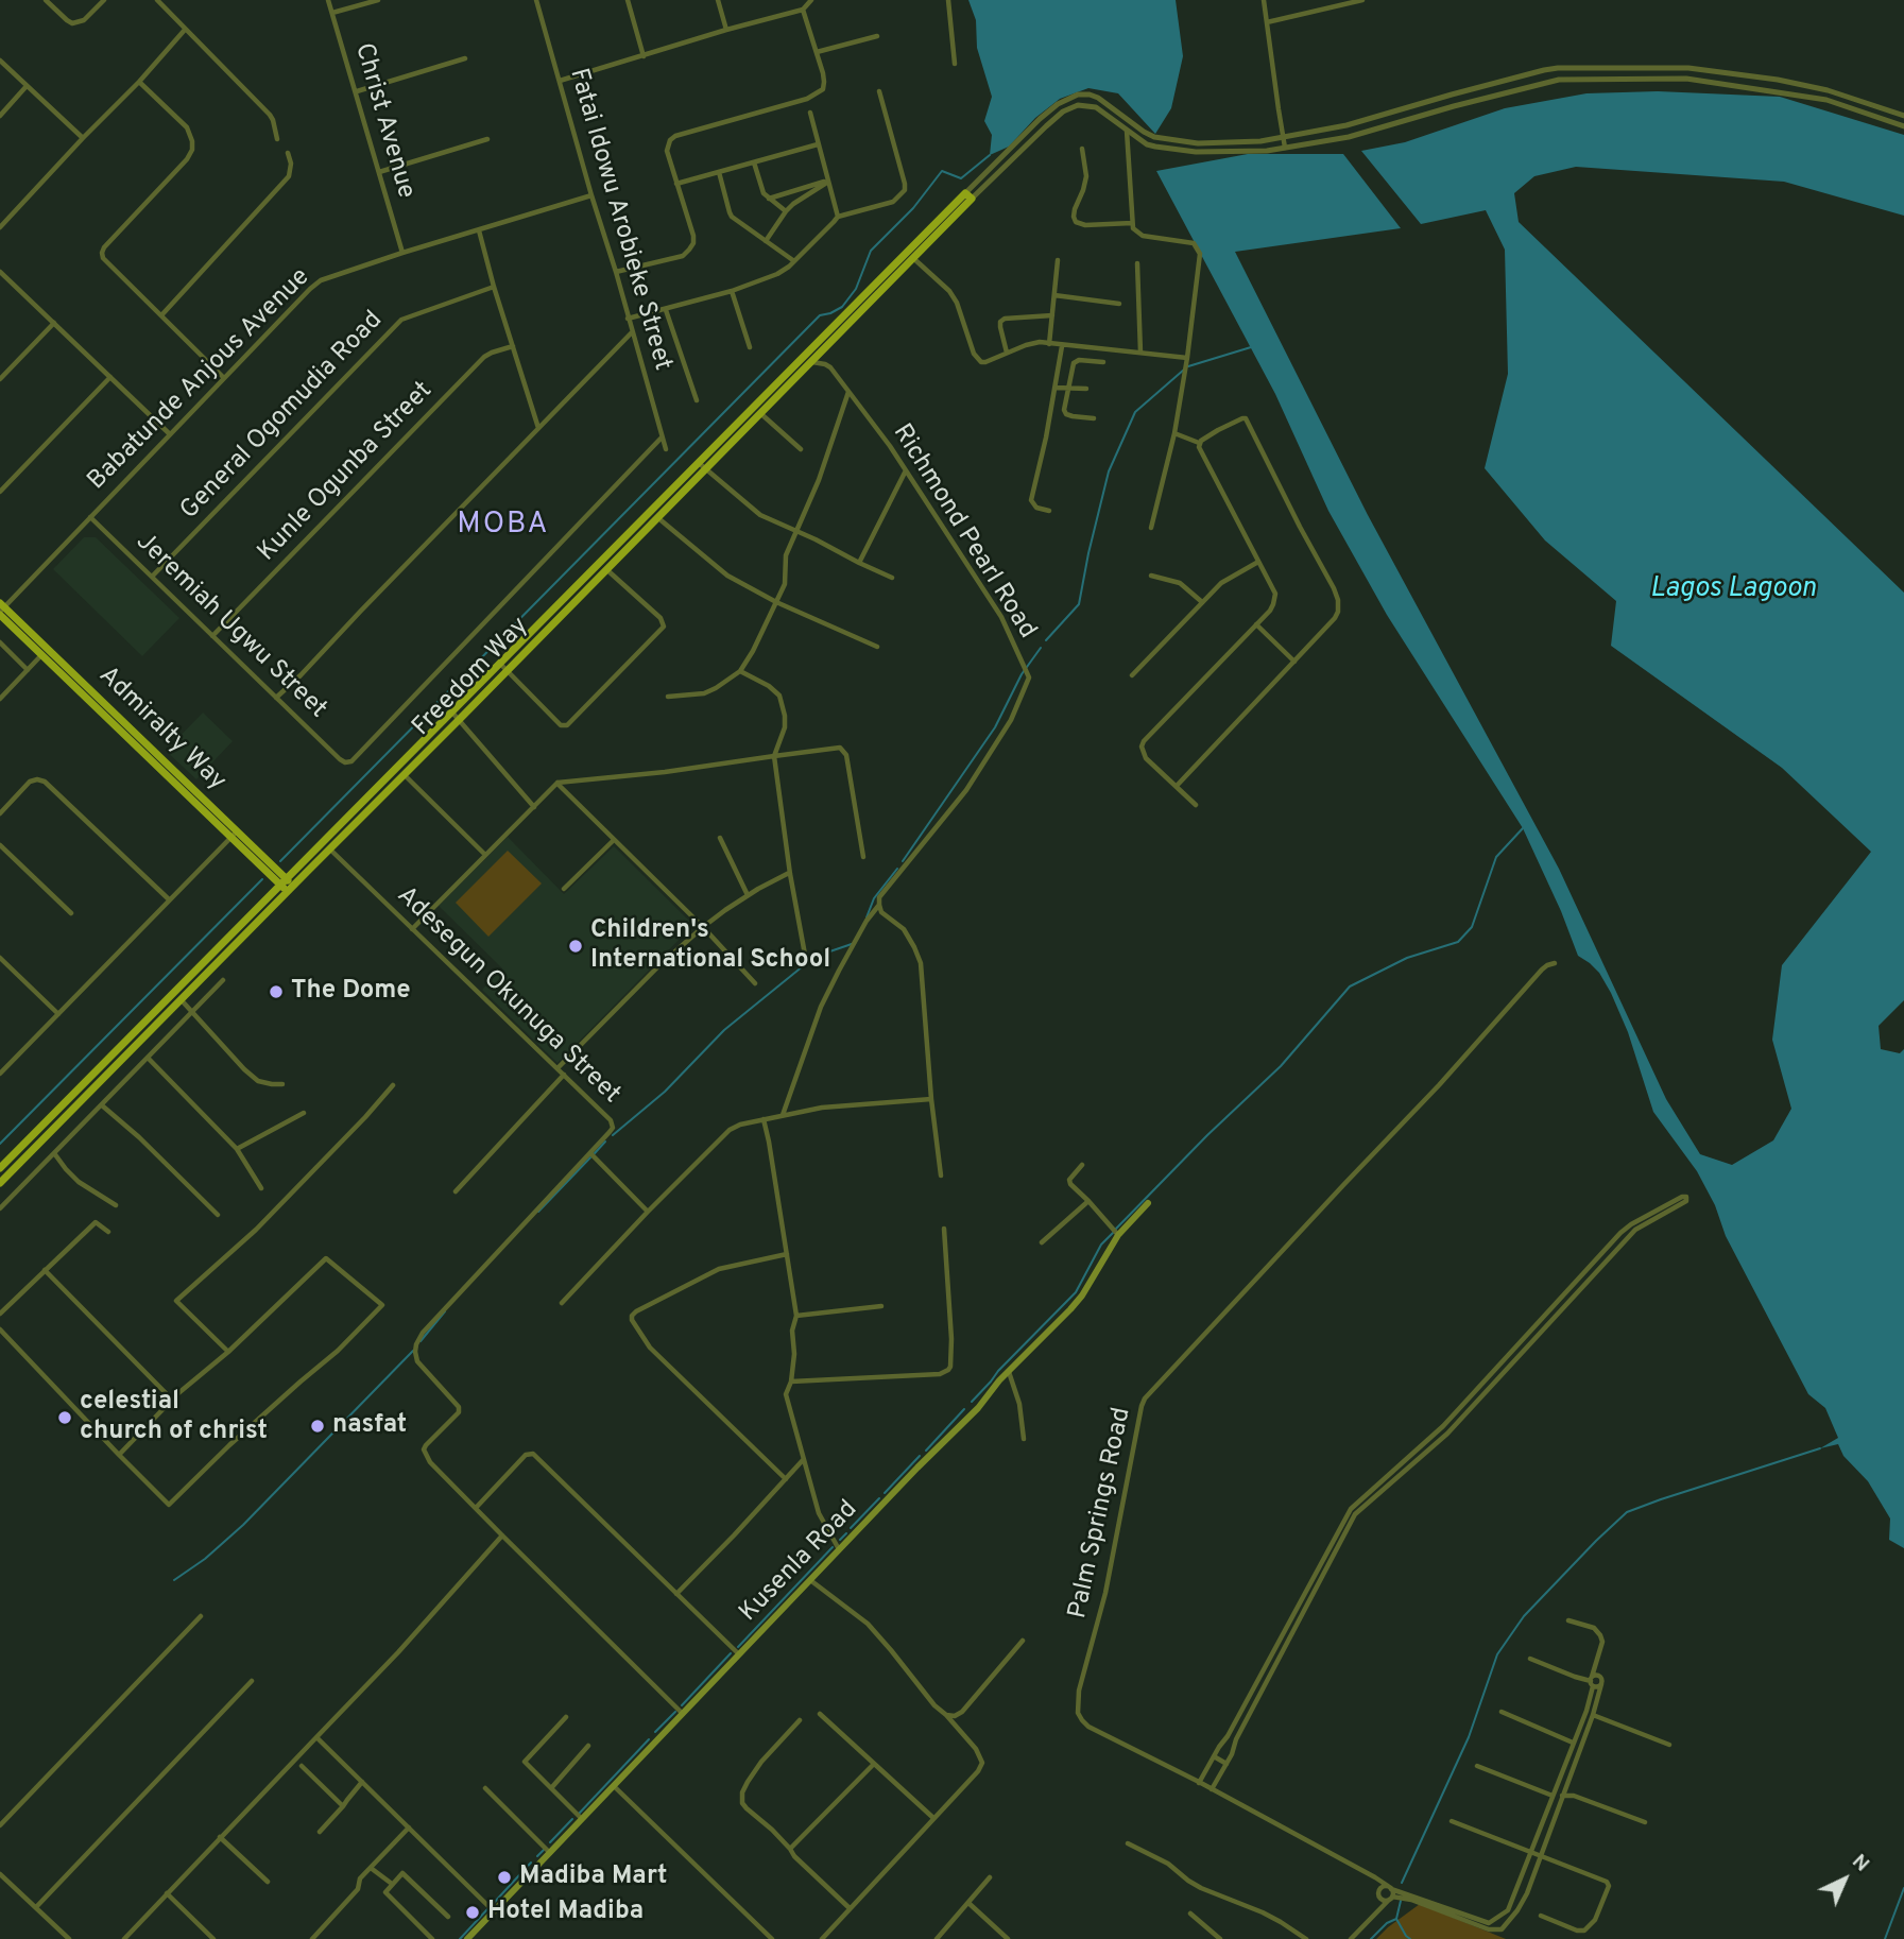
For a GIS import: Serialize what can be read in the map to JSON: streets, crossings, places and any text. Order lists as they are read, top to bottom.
{
  "streets": {
    "main road": ["Freedom Way", "Admiralty Way", "Kusenla Road"],
    "street": [
      "Christ Avenue",
      "Fatai Idowu Arobieke Street",
      "Babatunde Anjous Avenue",
      "General Ogomudia Road",
      "Kunle Ogunba Street",
      "Richmond Pearl Road",
      "Jeremiah Ugwu Street",
      "Adesegun Okunuga Street",
      "Palm Springs Road"
    ]
  },
  "crossings": [
    ["Christ Avenue", "Babatunde Anjous Avenue"],
    ["Fatai Idowu Arobieke Street", "Babatunde Anjous Avenue"],
    ["Fatai Idowu Arobieke Street", "Jeremiah Ugwu Street"],
    ["Babatunde Anjous Avenue", "Jeremiah Ugwu Street"],
    ["Babatunde Anjous Avenue", "Admiralty Way"],
    ["General Ogomudia Road", "Jeremiah Ugwu Street"],
    ["Kunle Ogunba Street", "Jeremiah Ugwu Street"],
    ["Richmond Pearl Road", "Freedom Way"],
    ["Freedom Way", "Admiralty Way"],
    ["Freedom Way", "Adesegun Okunuga Street"]
  ],
  "districts": ["MOBA"],
  "water": ["Lagos Lagoon"],
  "places": [
    "Children's International School",
    "The Dome",
    "celestial church of christ",
    "nasfat",
    "Madiba Mart",
    "Hotel Madiba"
  ],
  "north": "top right"
}
